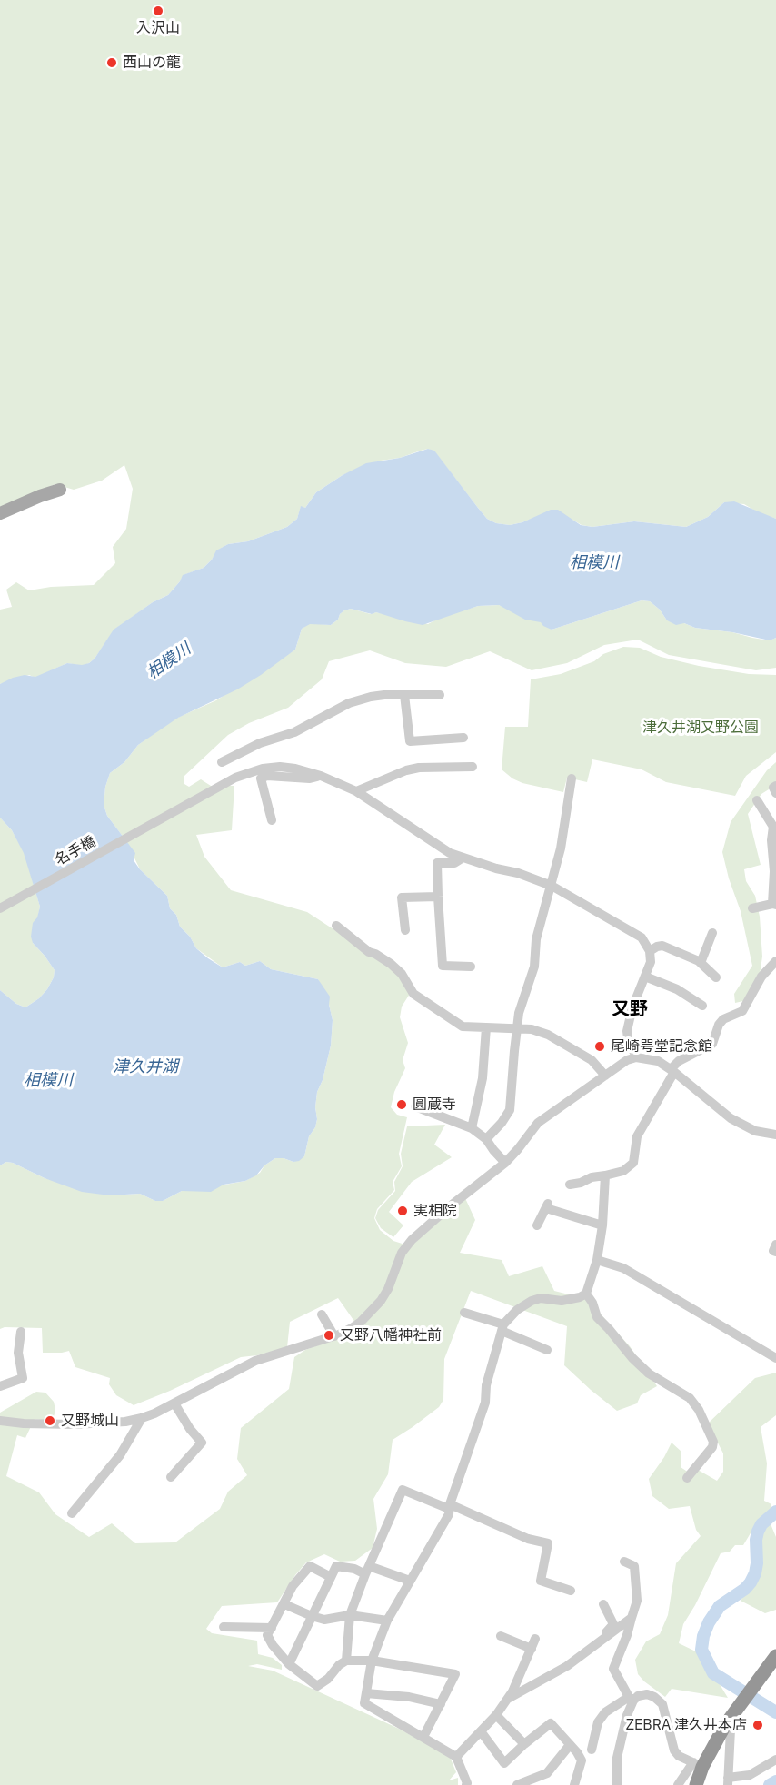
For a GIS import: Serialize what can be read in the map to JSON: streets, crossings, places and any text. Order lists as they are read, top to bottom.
{
  "streets": {
    "street": ["名手橋"]
  },
  "districts": ["又野"],
  "water": ["相模川", "津久井湖"],
  "parks": ["津久井湖又野公園"],
  "places": [
    "入沢山",
    "西山の龍",
    "尾崎咢堂記念館",
    "圓蔵寺",
    "実相院",
    "又野八幡神社前",
    "又野城山",
    "ZEBRA 津久井本店"
  ]
}
